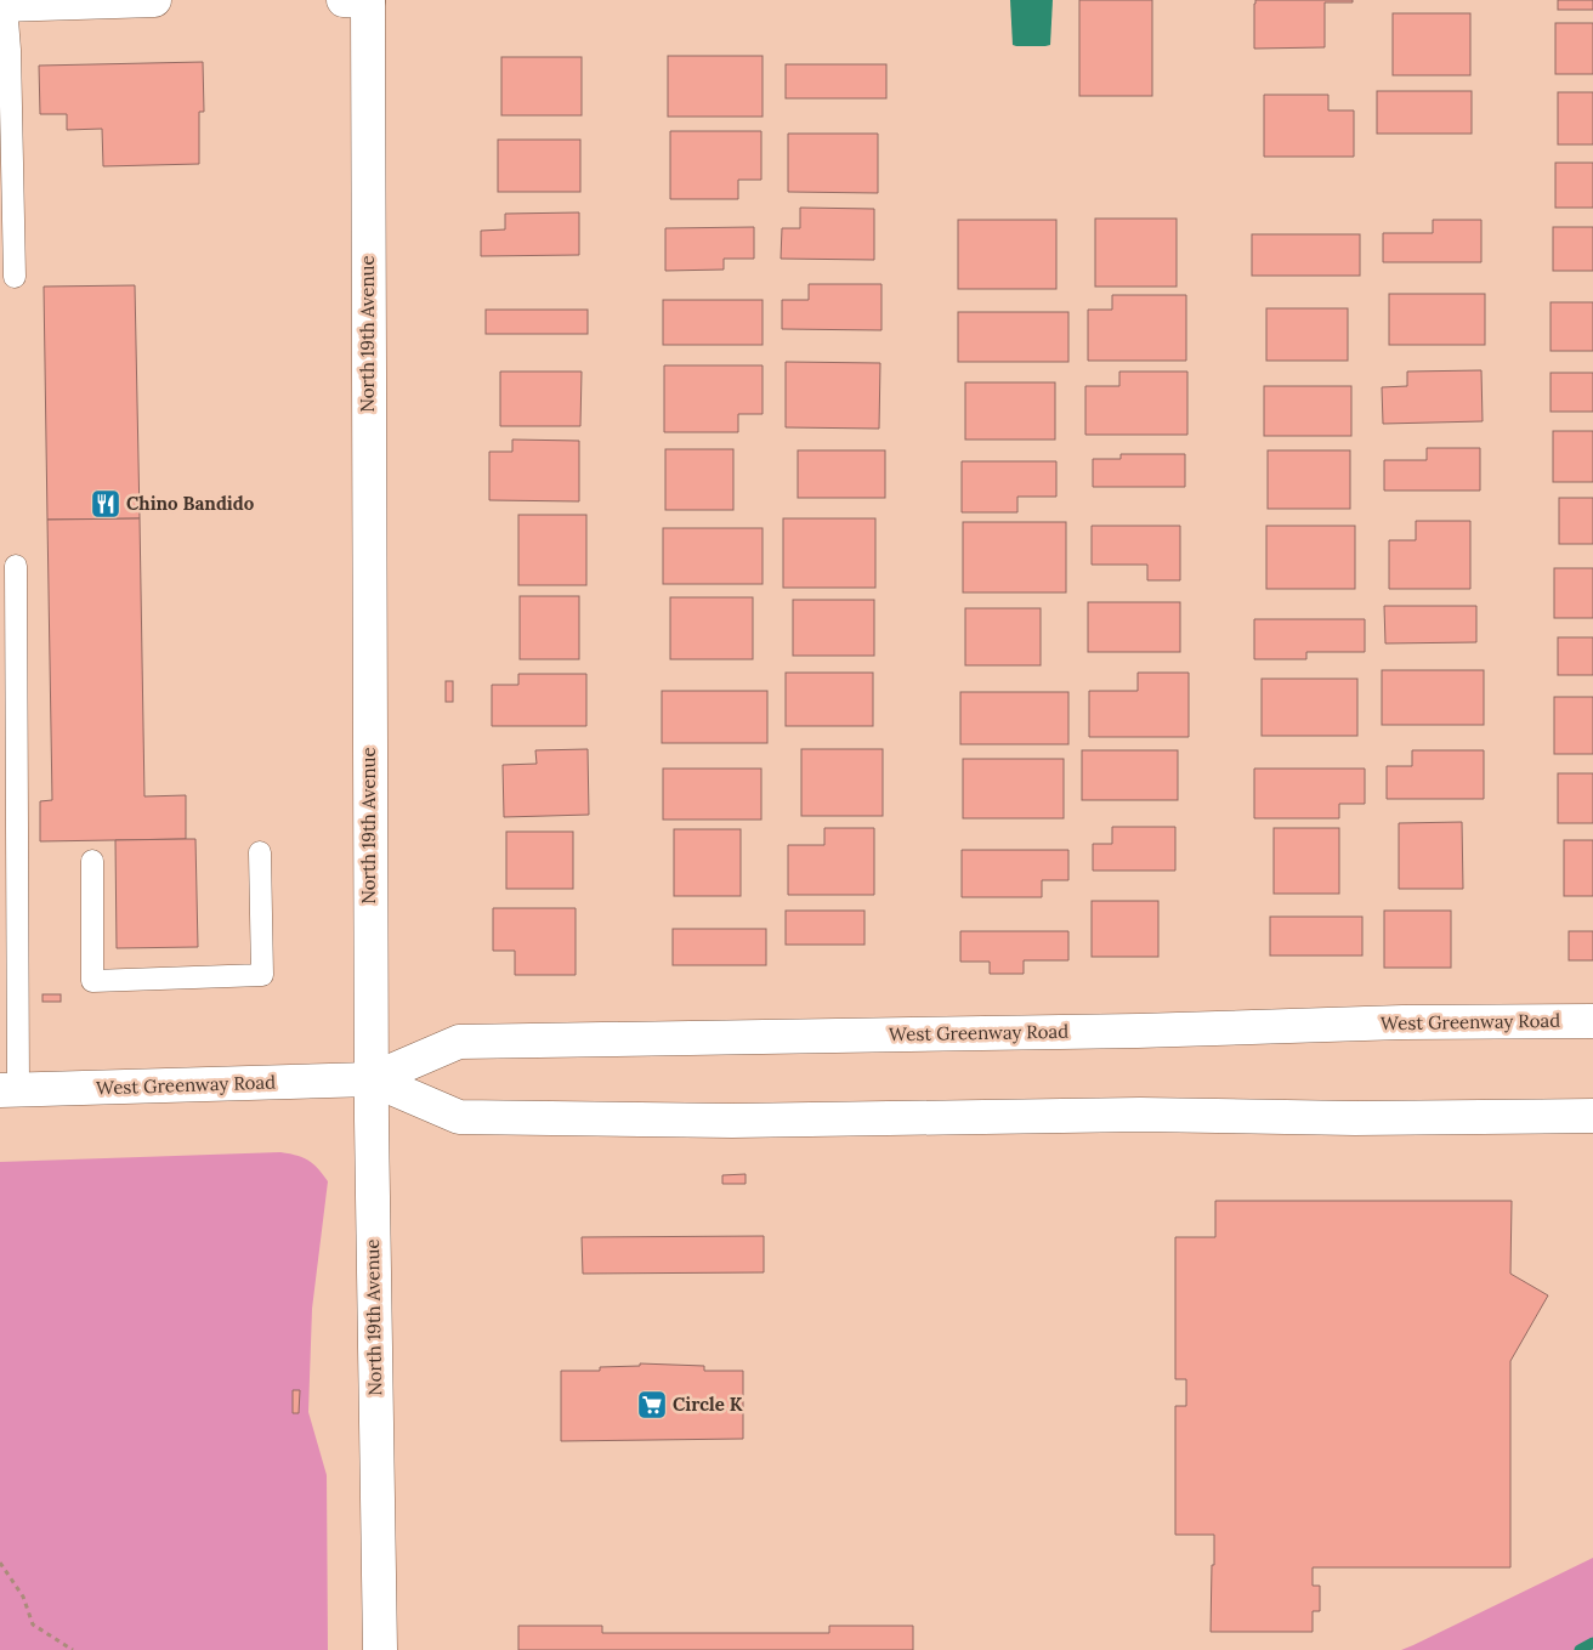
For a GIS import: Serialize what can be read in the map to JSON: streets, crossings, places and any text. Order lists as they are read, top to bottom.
{
  "streets": {
    "main road": ["North 19th Avenue", "West Greenway Road"]
  },
  "crossings": [
    ["North 19th Avenue", "West Greenway Road"]
  ],
  "places": {
    "restaurant": ["Chino Bandido"],
    "supermarket": ["Circle K"]
  }
}
